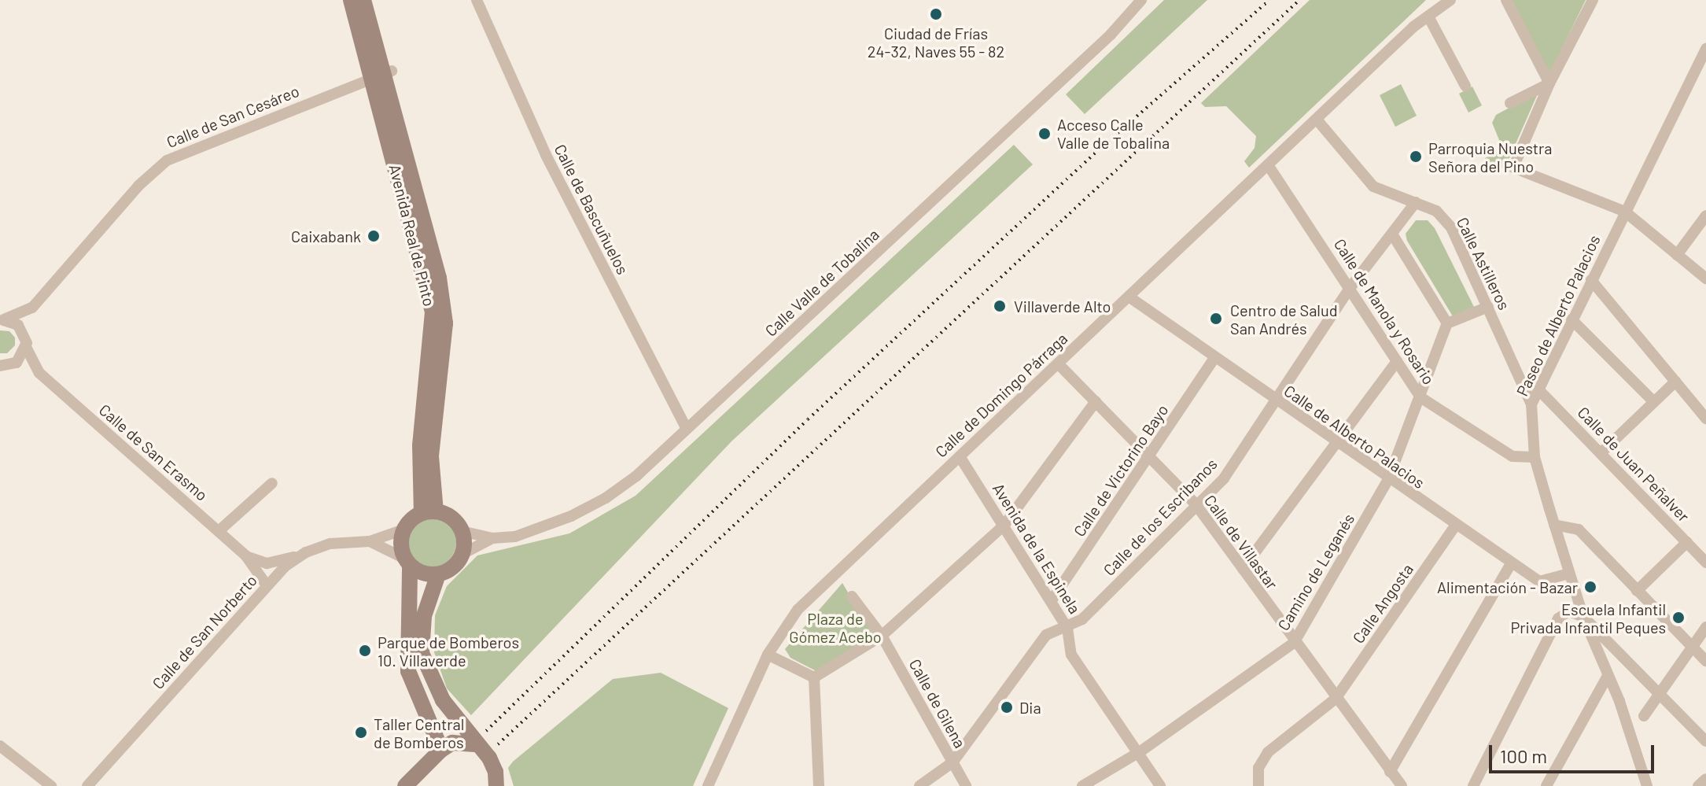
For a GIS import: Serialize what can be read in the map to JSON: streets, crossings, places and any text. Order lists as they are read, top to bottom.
{
  "streets": {
    "main road": ["Avenida Real de Pinto"],
    "street": [
      "Calle de San Cesáreo",
      "Calle de Bascuñuelos",
      "Calle Astilleros",
      "Calle Valle de Tobalina",
      "Calle de Manola y Rosario",
      "Paseo de Alberto Palacios",
      "Calle de Domingo Párraga",
      "Calle de Alberto Palacios",
      "Calle de San Erasmo",
      "Calle de Juan Peñalver",
      "Calle de Victorino Bayo",
      "Calle de los Escribanos",
      "Calle de Villastar",
      "Avenida de la Espinela",
      "Camino de Leganés",
      "Calle Angosta",
      "Calle de San Norberto",
      "Calle de Gilena"
    ]
  },
  "crossings": [
    ["Calle de San Cesáreo", "Avenida Real de Pinto"],
    ["Calle de San Cesáreo", "Calle de San Erasmo"],
    ["Calle de Bascuñuelos", "Calle Valle de Tobalina"],
    ["Avenida Real de Pinto", "Calle Valle de Tobalina"],
    ["Avenida Real de Pinto", "Calle de San Norberto"],
    ["Calle Astilleros", "Paseo de Alberto Palacios"],
    ["Calle Astilleros", "Calle de Domingo Párraga"],
    ["Calle Astilleros", "Calle de los Escribanos"],
    ["Calle Valle de Tobalina", "Calle de San Norberto"],
    ["Calle de Manola y Rosario", "Paseo de Alberto Palacios"],
    ["Calle de Manola y Rosario", "Calle de Domingo Párraga"],
    ["Calle de Manola y Rosario", "Calle de los Escribanos"],
    ["Calle de Manola y Rosario", "Camino de Leganés"],
    ["Paseo de Alberto Palacios", "Calle de Alberto Palacios"],
    ["Paseo de Alberto Palacios", "Calle de Juan Peñalver"],
    ["Calle de Domingo Párraga", "Calle de Alberto Palacios"],
    ["Calle de Domingo Párraga", "Calle de Villastar"],
    ["Calle de Domingo Párraga", "Avenida de la Espinela"],
    ["Calle de Alberto Palacios", "Calle de Victorino Bayo"],
    ["Calle de Alberto Palacios", "Calle de los Escribanos"],
    ["Calle de Alberto Palacios", "Camino de Leganés"],
    ["Calle de Alberto Palacios", "Calle Angosta"],
    ["Calle de San Erasmo", "Calle de San Norberto"],
    ["Calle de Victorino Bayo", "Calle de Villastar"],
    ["Calle de Victorino Bayo", "Avenida de la Espinela"],
    ["Calle de los Escribanos", "Calle de Villastar"],
    ["Calle de los Escribanos", "Avenida de la Espinela"],
    ["Calle de los Escribanos", "Calle de Gilena"],
    ["Calle de Villastar", "Camino de Leganés"],
    ["Calle de Villastar", "Calle Angosta"],
    ["Avenida de la Espinela", "Camino de Leganés"]
  ],
  "parks": ["Plaza de Gómez Acebo"],
  "places": [
    "Ciudad de Frías 24-32, Naves 55 - 82",
    "Acceso Calle Valle de Tobalina",
    "Parroquia Nuestra Señora del Pino",
    "Caixabank",
    "Villaverde Alto",
    "Centro de Salud San Andrés",
    "Alimentación - Bazar",
    "Escuela Infantil Privada Infantil Peques",
    "Parque de Bomberos 10. Villaverde",
    "Dia",
    "Taller Central de Bomberos"
  ],
  "scale_bar": "100 m"
}
